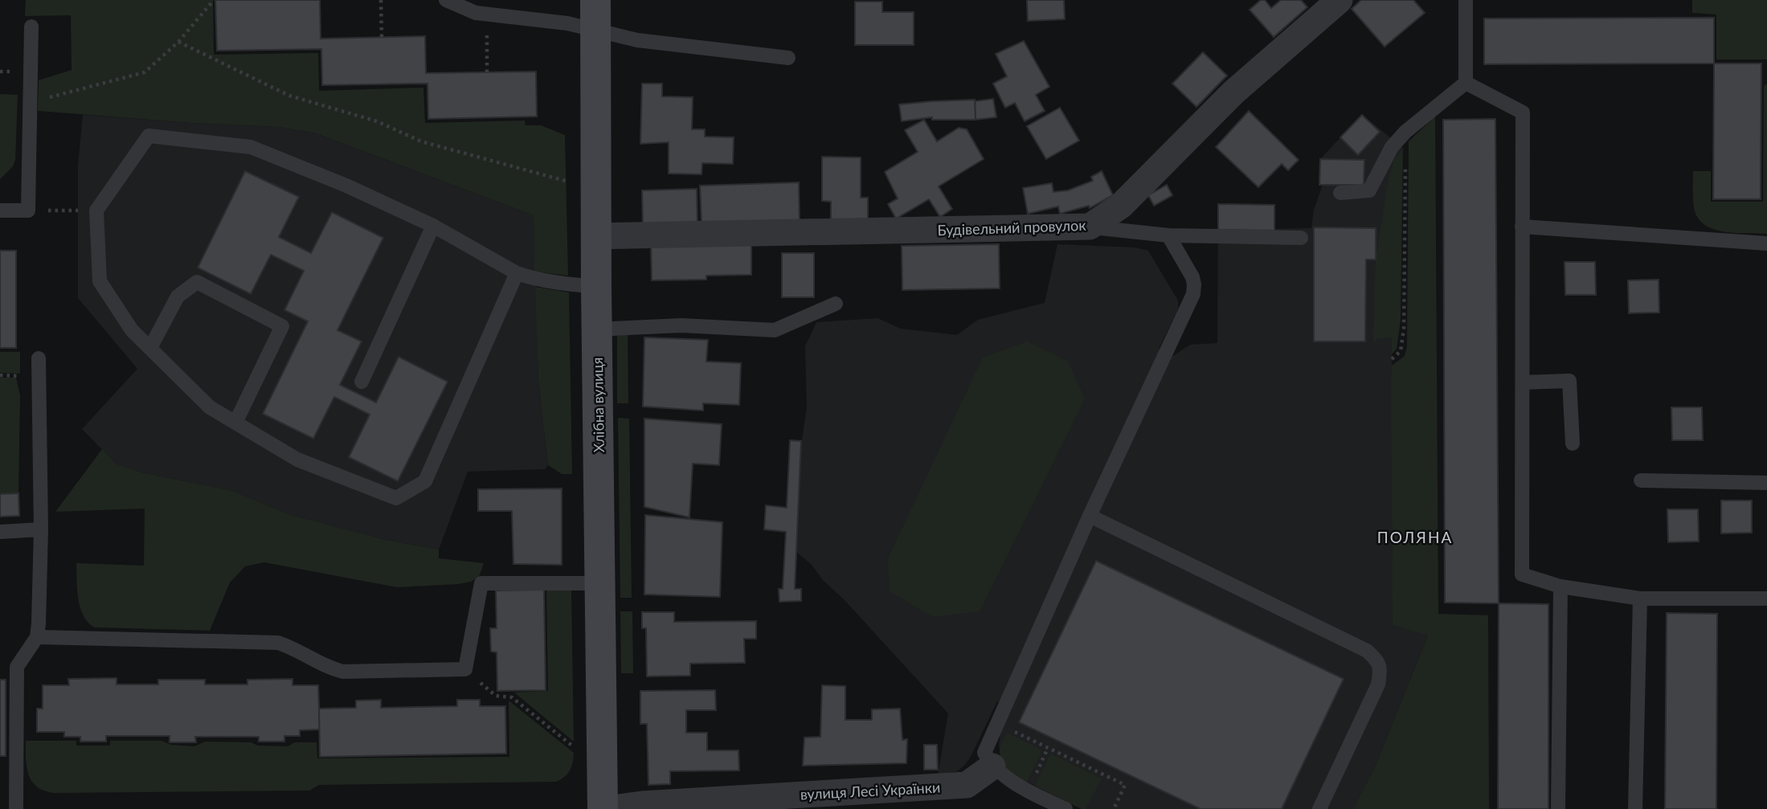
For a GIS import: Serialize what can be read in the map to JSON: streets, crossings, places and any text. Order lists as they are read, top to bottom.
{
  "streets": {
    "street": ["Будівельний провулок", "Хлібна вулиця", "вулиця Лесі Українки"]
  },
  "crossings": [
    ["Будівельний провулок", "Хлібна вулиця"]
  ],
  "districts": ["ПОЛЯНА"]
}
